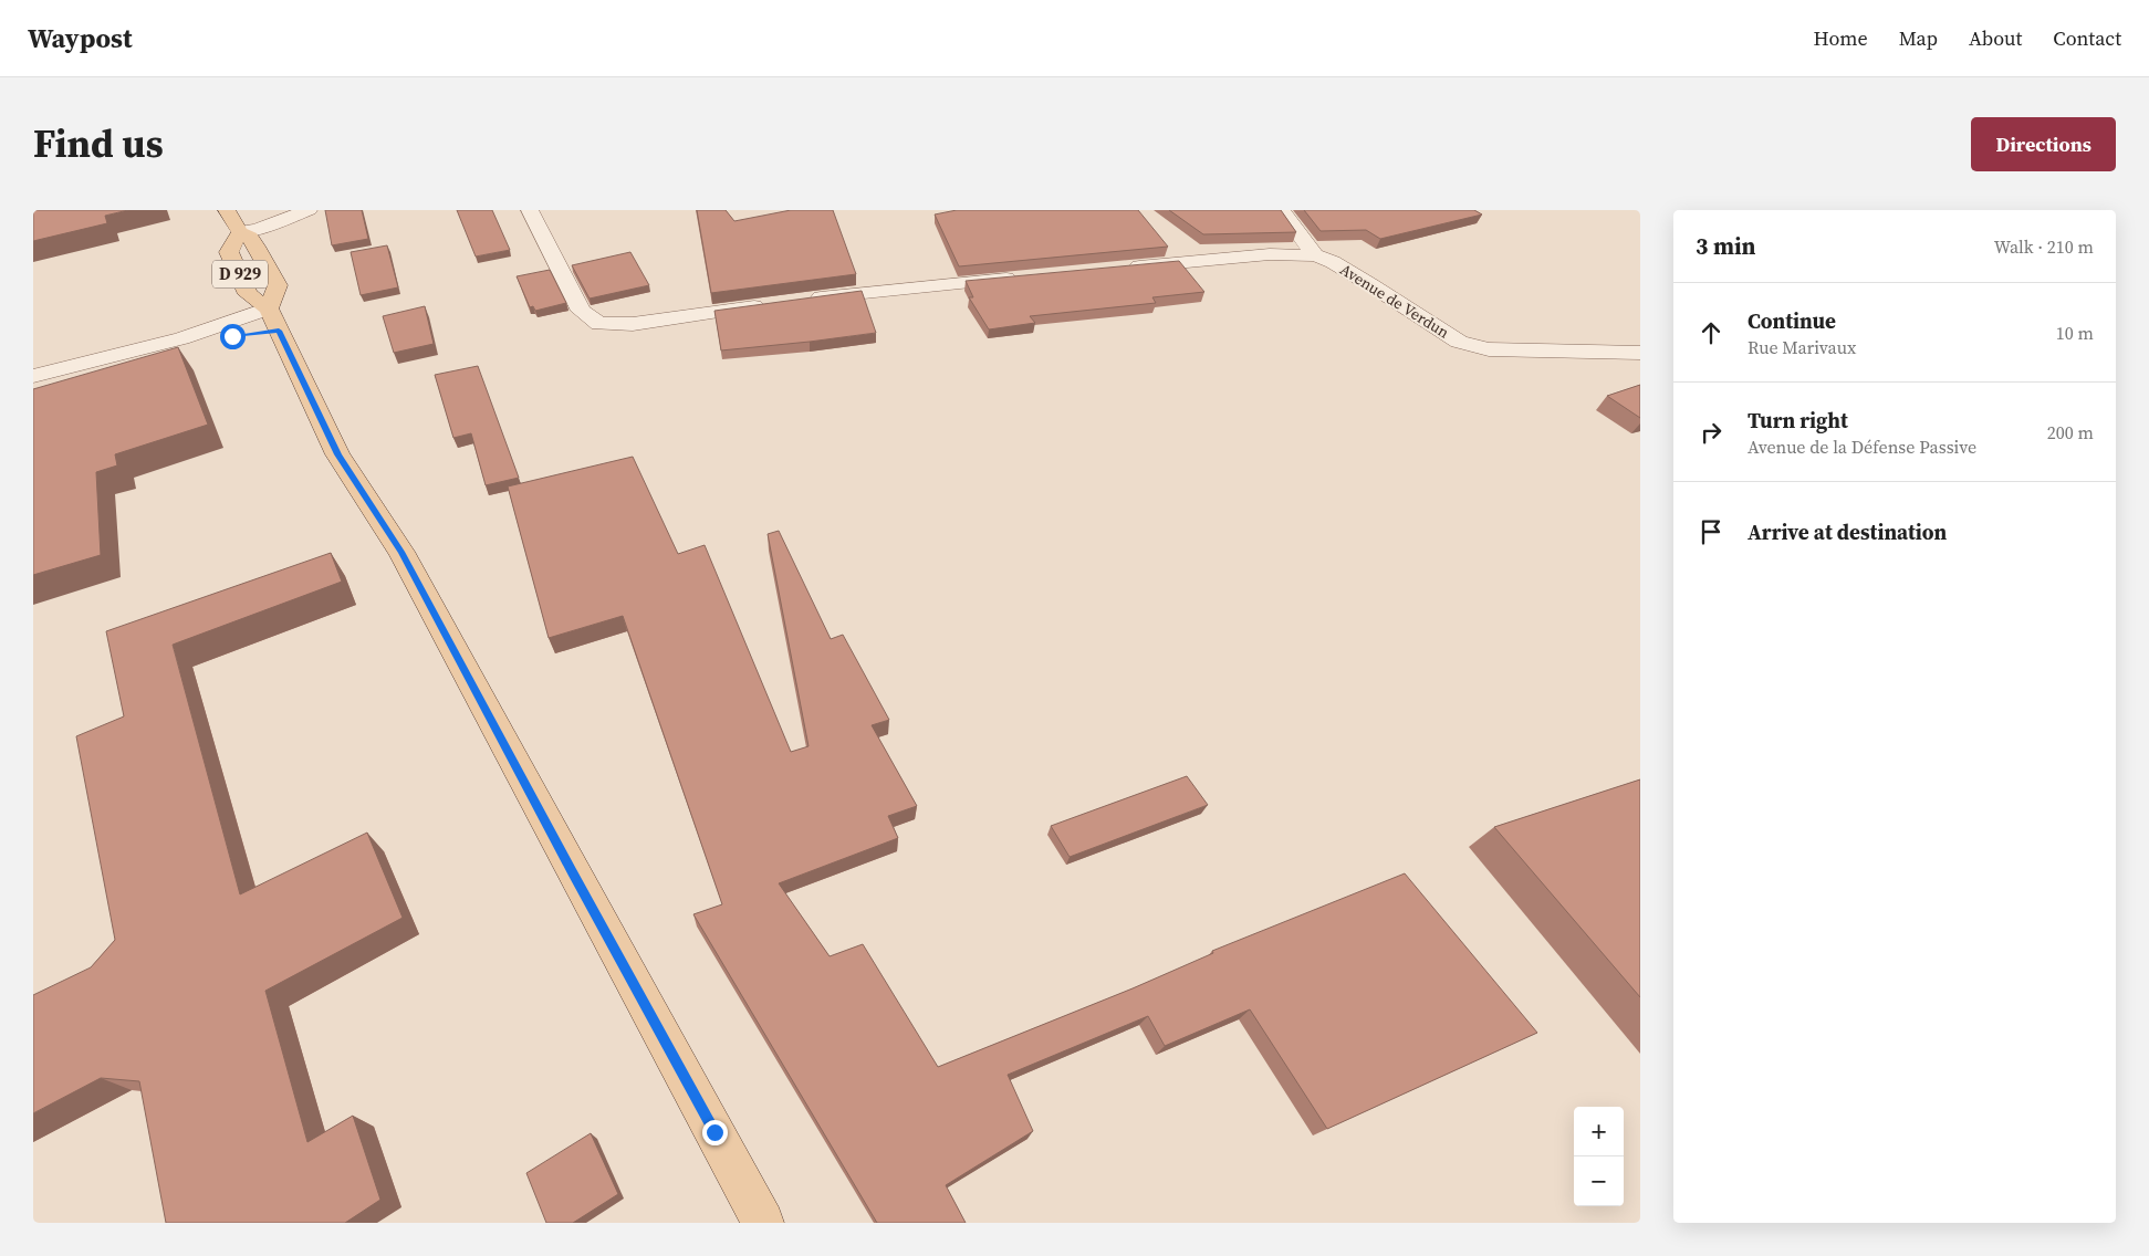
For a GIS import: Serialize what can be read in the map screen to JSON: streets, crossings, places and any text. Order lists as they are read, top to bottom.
{
  "streets": {
    "main road": ["D 929"],
    "street": ["Avenue de Verdun"]
  },
  "page": {
    "header": "Waypost",
    "nav": [
      "Home",
      "Map",
      "About",
      "Contact"
    ],
    "title": "Find us",
    "buttons": "Directions",
    "heading": ["3 min", "Walk · 210 m"],
    "list": [
      ["Continue", "Rue Marivaux", "10 m"],
      ["Turn right", "Avenue de la Défense Passive", "200 m"],
      "Arrive at destination"
    ],
    "map_buttons": ["+", "−"]
  }
}
